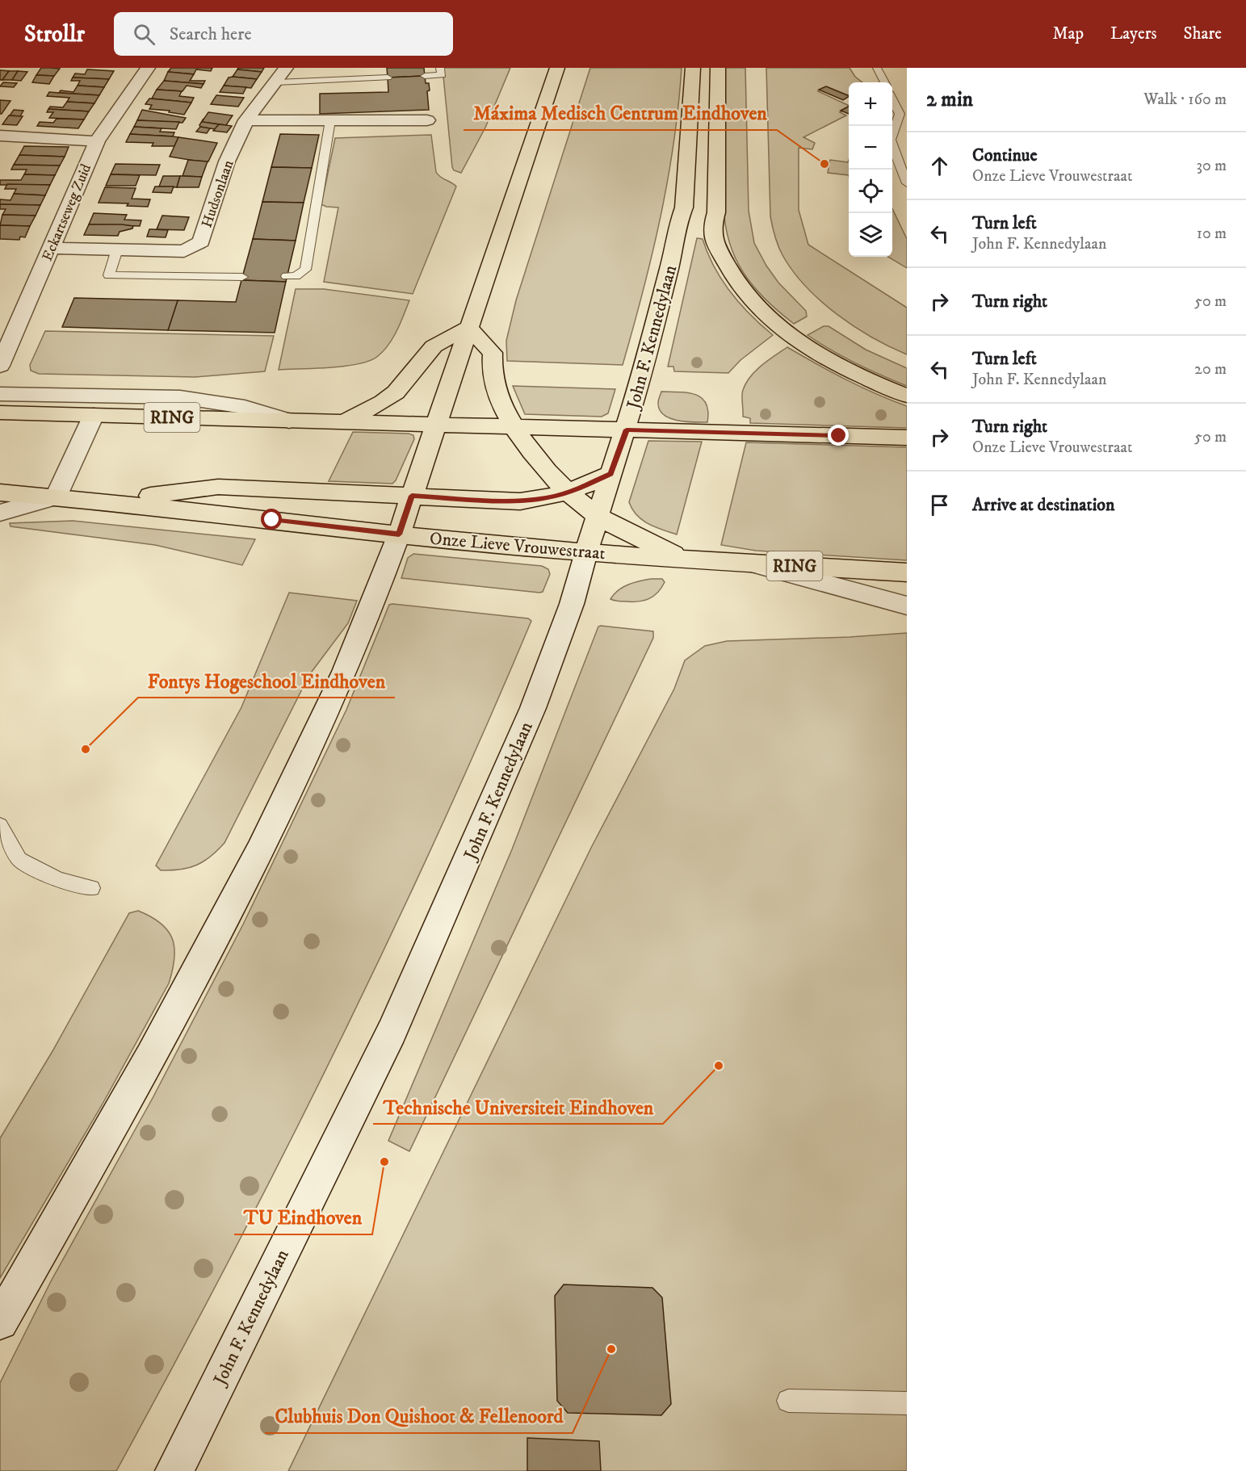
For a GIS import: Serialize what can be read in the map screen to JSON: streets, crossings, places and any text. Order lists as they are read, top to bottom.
{
  "streets": {
    "main road": ["John F. Kennedylaan", "RING", "Onze Lieve Vrouwestraat"],
    "street": ["Hudsonlaan", "Eckartseweg Zuid"]
  },
  "crossings": [
    ["Hudsonlaan", "Eckartseweg Zuid"],
    ["John F. Kennedylaan", "RING"],
    ["John F. Kennedylaan", "Onze Lieve Vrouwestraat"]
  ],
  "places": [
    "Máxima Medisch Centrum Eindhoven",
    "Fontys Hogeschool Eindhoven",
    "Technische Universiteit Eindhoven",
    "TU Eindhoven",
    "Clubhuis Don Quishoot & Fellenoord"
  ],
  "page": {
    "header": "Strollr",
    "search": "Search here",
    "nav": ["Map", "Layers", "Share"],
    "heading": ["2 min", "Walk · 160 m"],
    "map_buttons": ["+", "−"],
    "list": [
      ["Continue", "Onze Lieve Vrouwestraat", "30 m"],
      ["Turn left", "John F. Kennedylaan", "10 m"],
      ["Turn right", "50 m"],
      ["Turn left", "John F. Kennedylaan", "20 m"],
      ["Turn right", "Onze Lieve Vrouwestraat", "50 m"],
      "Arrive at destination"
    ]
  }
}
